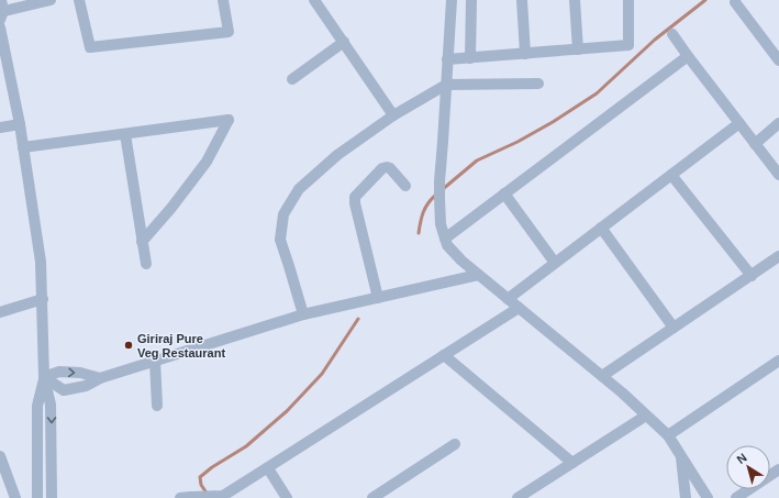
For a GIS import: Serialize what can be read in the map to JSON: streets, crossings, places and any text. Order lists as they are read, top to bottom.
{
  "places": ["Giriraj Pure Veg Restaurant"],
  "north": "top left"
}
